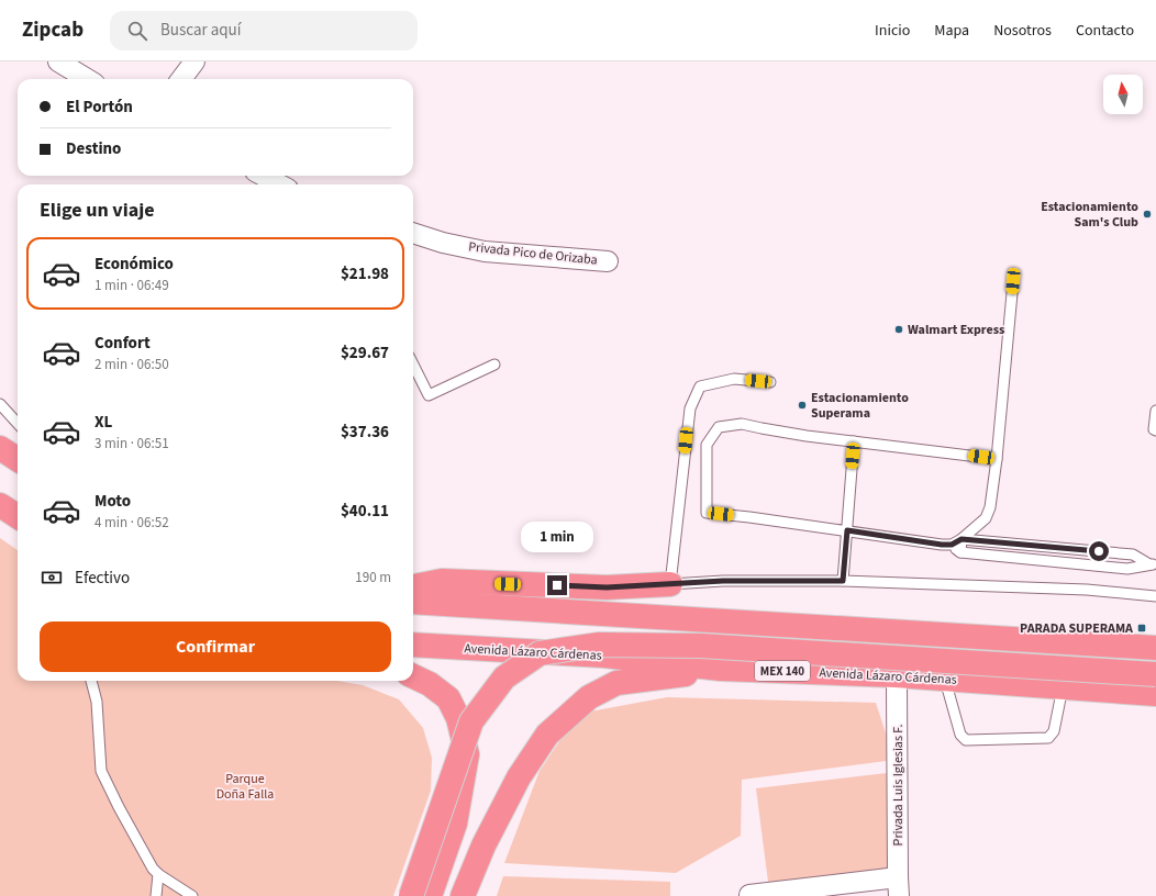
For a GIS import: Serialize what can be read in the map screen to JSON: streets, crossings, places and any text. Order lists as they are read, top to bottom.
{
  "streets": {
    "highway": ["Avenida Lázaro Cárdenas", "MEX 140"],
    "street": ["Privada Pico de Orizaba", "Privada Luis Iglesias F."]
  },
  "crossings": [
    ["Avenida Lázaro Cárdenas", "Privada Luis Iglesias F."]
  ],
  "parks": ["Parque Doña Falla"],
  "places": {
    "other": ["Estacionamiento Sam's Club", "Walmart Express", "Estacionamiento Superama"],
    "transit": ["PARADA SUPERAMA"]
  },
  "north": "top",
  "page": {
    "header": "Zipcab",
    "search": "Buscar aquí",
    "nav": [
      "Inicio",
      "Mapa",
      "Nosotros",
      "Contacto"
    ],
    "banner": ["El Portón", "Destino"],
    "heading": "Elige un viaje",
    "list": [
      {
        "name": "Económico",
        "note": "1 min · 06:49",
        "value": "$21.98"
      },
      {
        "name": "Confort",
        "note": "2 min · 06:50",
        "value": "$29.67"
      },
      {
        "name": "XL",
        "note": "3 min · 06:51",
        "value": "$37.36"
      },
      {
        "name": "Moto",
        "note": "4 min · 06:52",
        "value": "$40.11"
      }
    ],
    "bubble": "1 min",
    "pay": ["Efectivo", "190 m"],
    "buttons": "Confirmar"
  }
}
